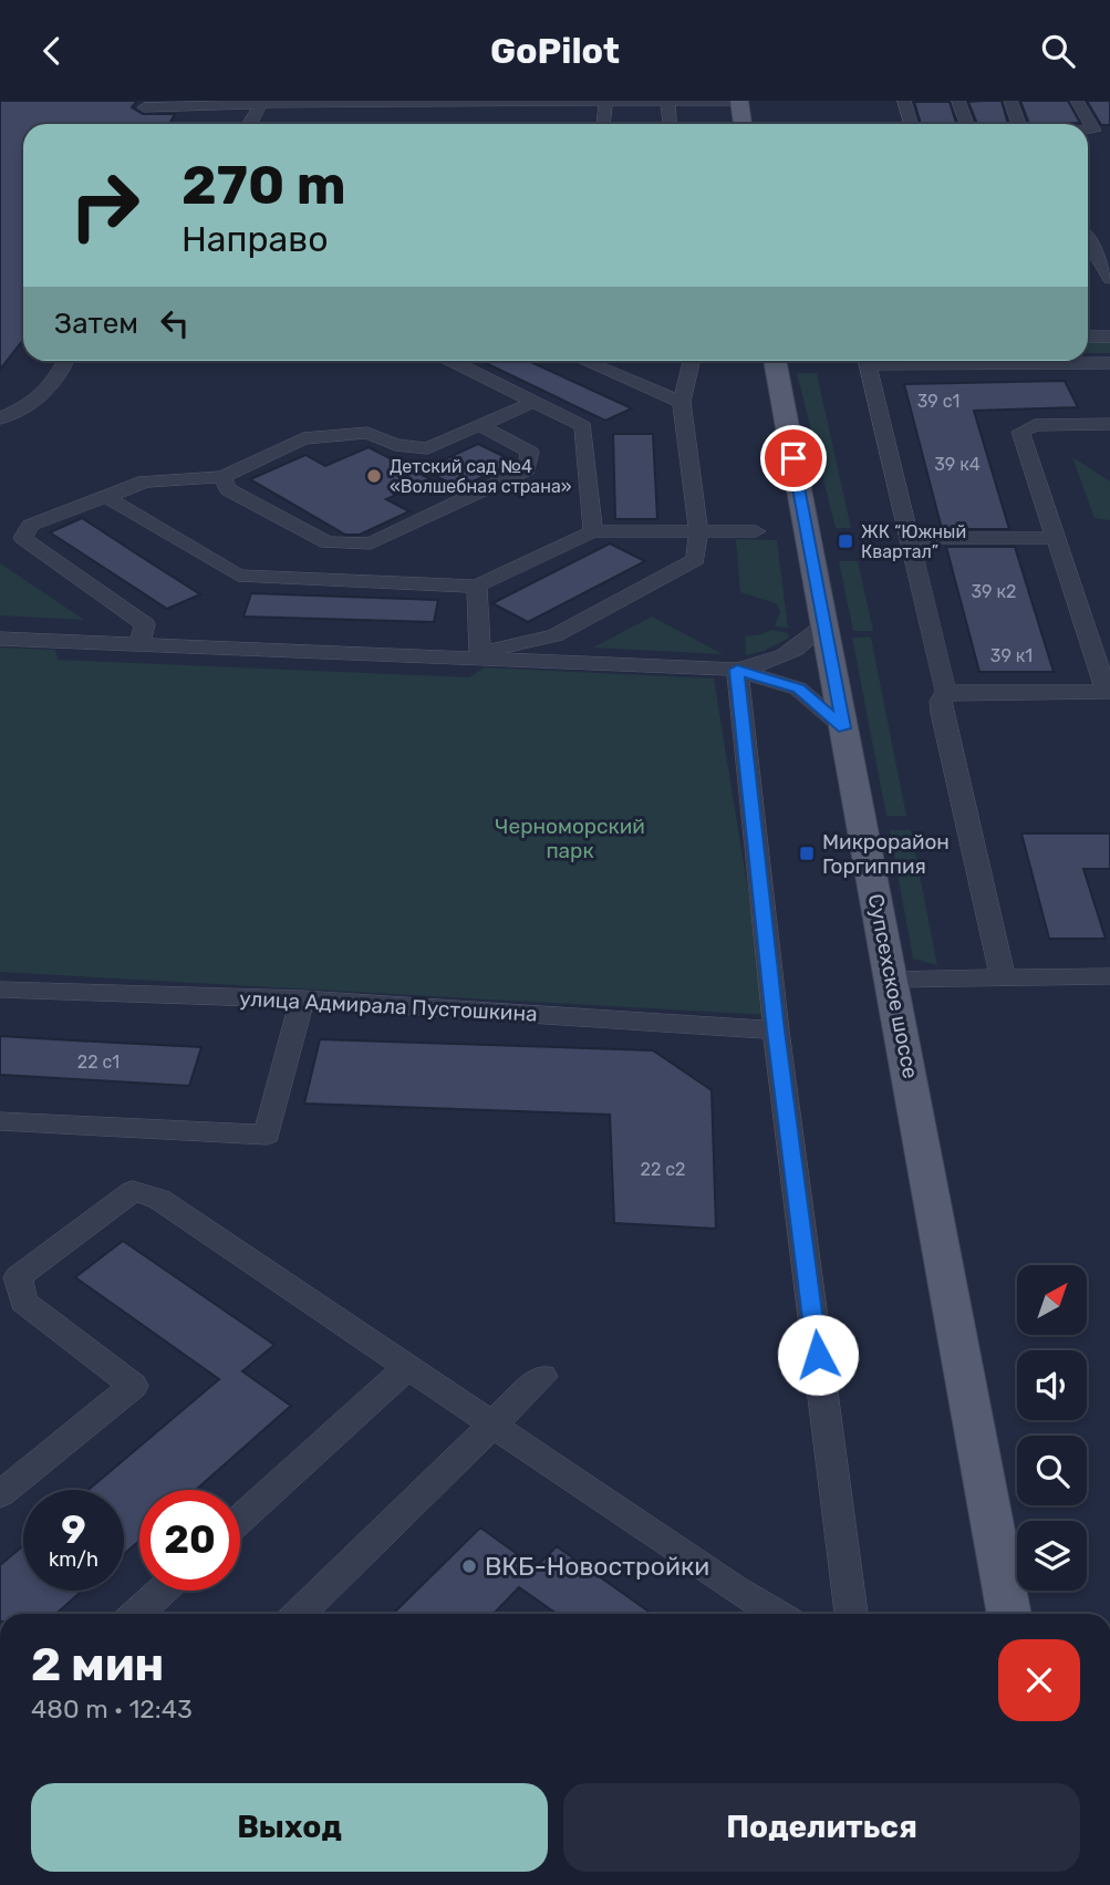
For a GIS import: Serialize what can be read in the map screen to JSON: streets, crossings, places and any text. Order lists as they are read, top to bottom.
{
  "streets": {
    "main road": ["Супсехское шоссе"],
    "street": ["улица Адмирала Пустошкина"]
  },
  "parks": ["Черноморский парк"],
  "places": {
    "other": ["Детский сад №4 «Волшебная страна»", "ВКБ-Новостройки"],
    "transit": ["ЖК “Южный Квартал”", "Микрорайон Горгиппия"]
  },
  "house_numbers": [
    "39 с1",
    "39 к4",
    "39 к2",
    "39 к1",
    "22 с1",
    "22 с2"
  ],
  "north": "top right",
  "page": {
    "header": "GoPilot",
    "turn": ["270 m", "Направо"],
    "then": "Затем",
    "speed": "9 km/h",
    "limit": "20",
    "heading": ["2 мин", "480 m · 12:43"],
    "buttons": ["Выход", "Поделиться"]
  }
}
